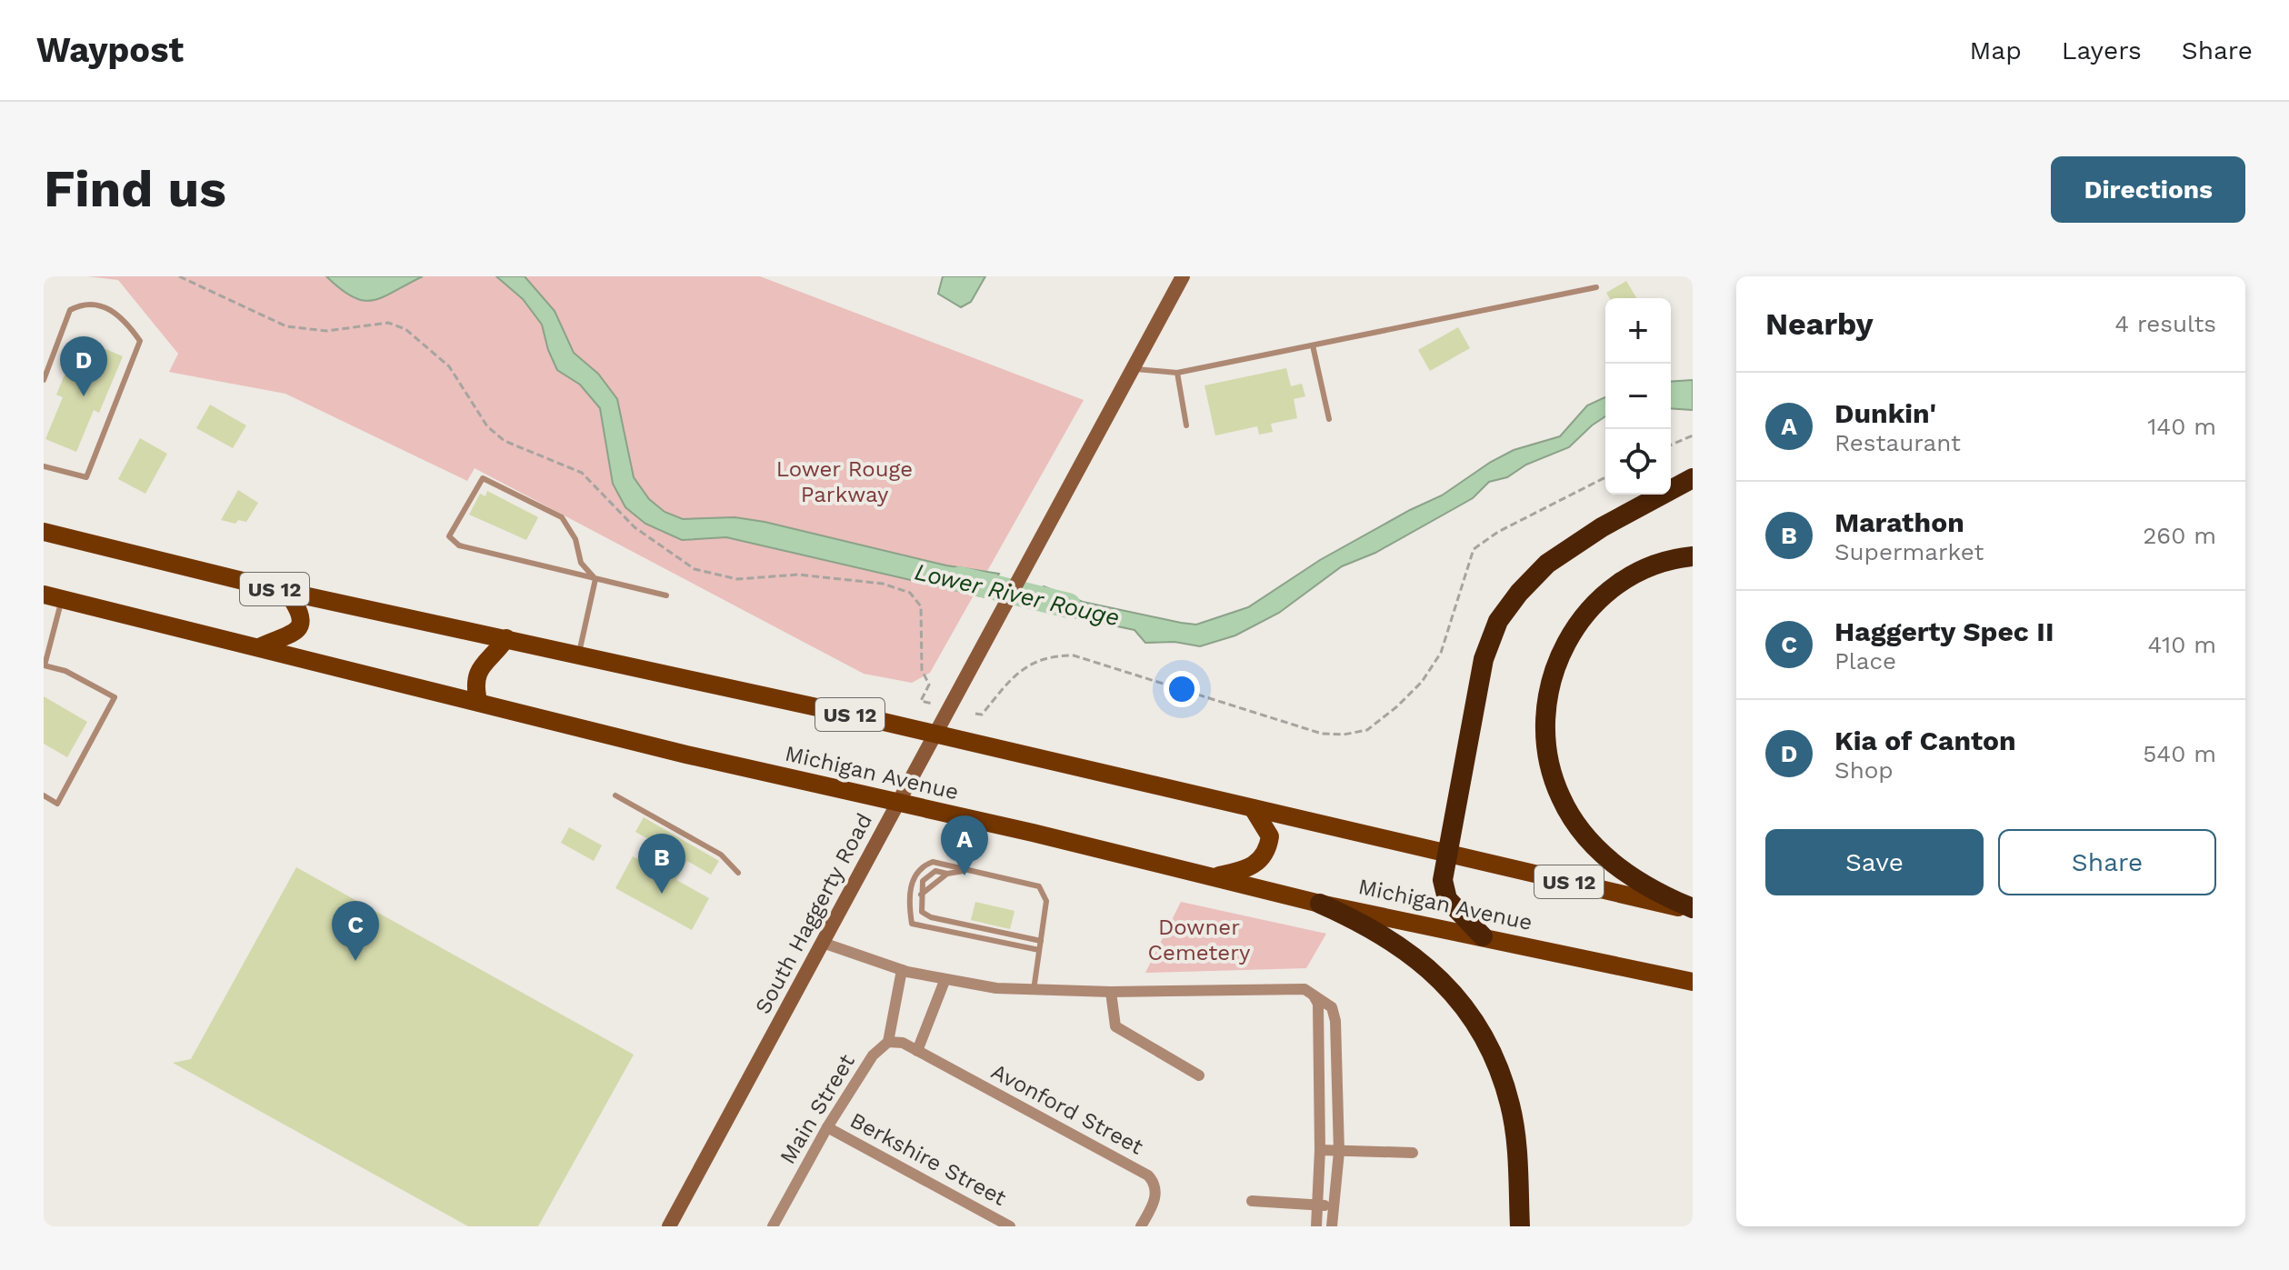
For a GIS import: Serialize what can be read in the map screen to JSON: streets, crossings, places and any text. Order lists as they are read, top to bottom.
{
  "streets": {
    "main road": ["US 12", "Michigan Avenue", "South Haggerty Road"],
    "street": ["Main Street", "Avonford Street", "Berkshire Street"]
  },
  "crossings": [
    ["US 12", "South Haggerty Road"],
    ["Michigan Avenue", "South Haggerty Road"],
    ["Main Street", "Avonford Street"],
    ["Main Street", "Berkshire Street"]
  ],
  "water": ["Lower River Rouge"],
  "parks": ["Lower Rouge Parkway", "Downer Cemetery"],
  "page": {
    "header": "Waypost",
    "nav": ["Map", "Layers", "Share"],
    "buttons": [
      "Directions",
      ["Save", "Share"]
    ],
    "title": "Find us",
    "heading": ["Nearby", "4 results"],
    "map_buttons": ["+", "−"],
    "pins": [
      "D",
      "A",
      "B",
      "C"
    ],
    "list": [
      {
        "mark": "A",
        "name": "Dunkin'",
        "note": "Restaurant",
        "value": "140 m"
      },
      {
        "mark": "B",
        "name": "Marathon",
        "note": "Supermarket",
        "value": "260 m"
      },
      {
        "mark": "C",
        "name": "Haggerty Spec II",
        "note": "Place",
        "value": "410 m"
      },
      {
        "mark": "D",
        "name": "Kia of Canton",
        "note": "Shop",
        "value": "540 m"
      }
    ]
  }
}
